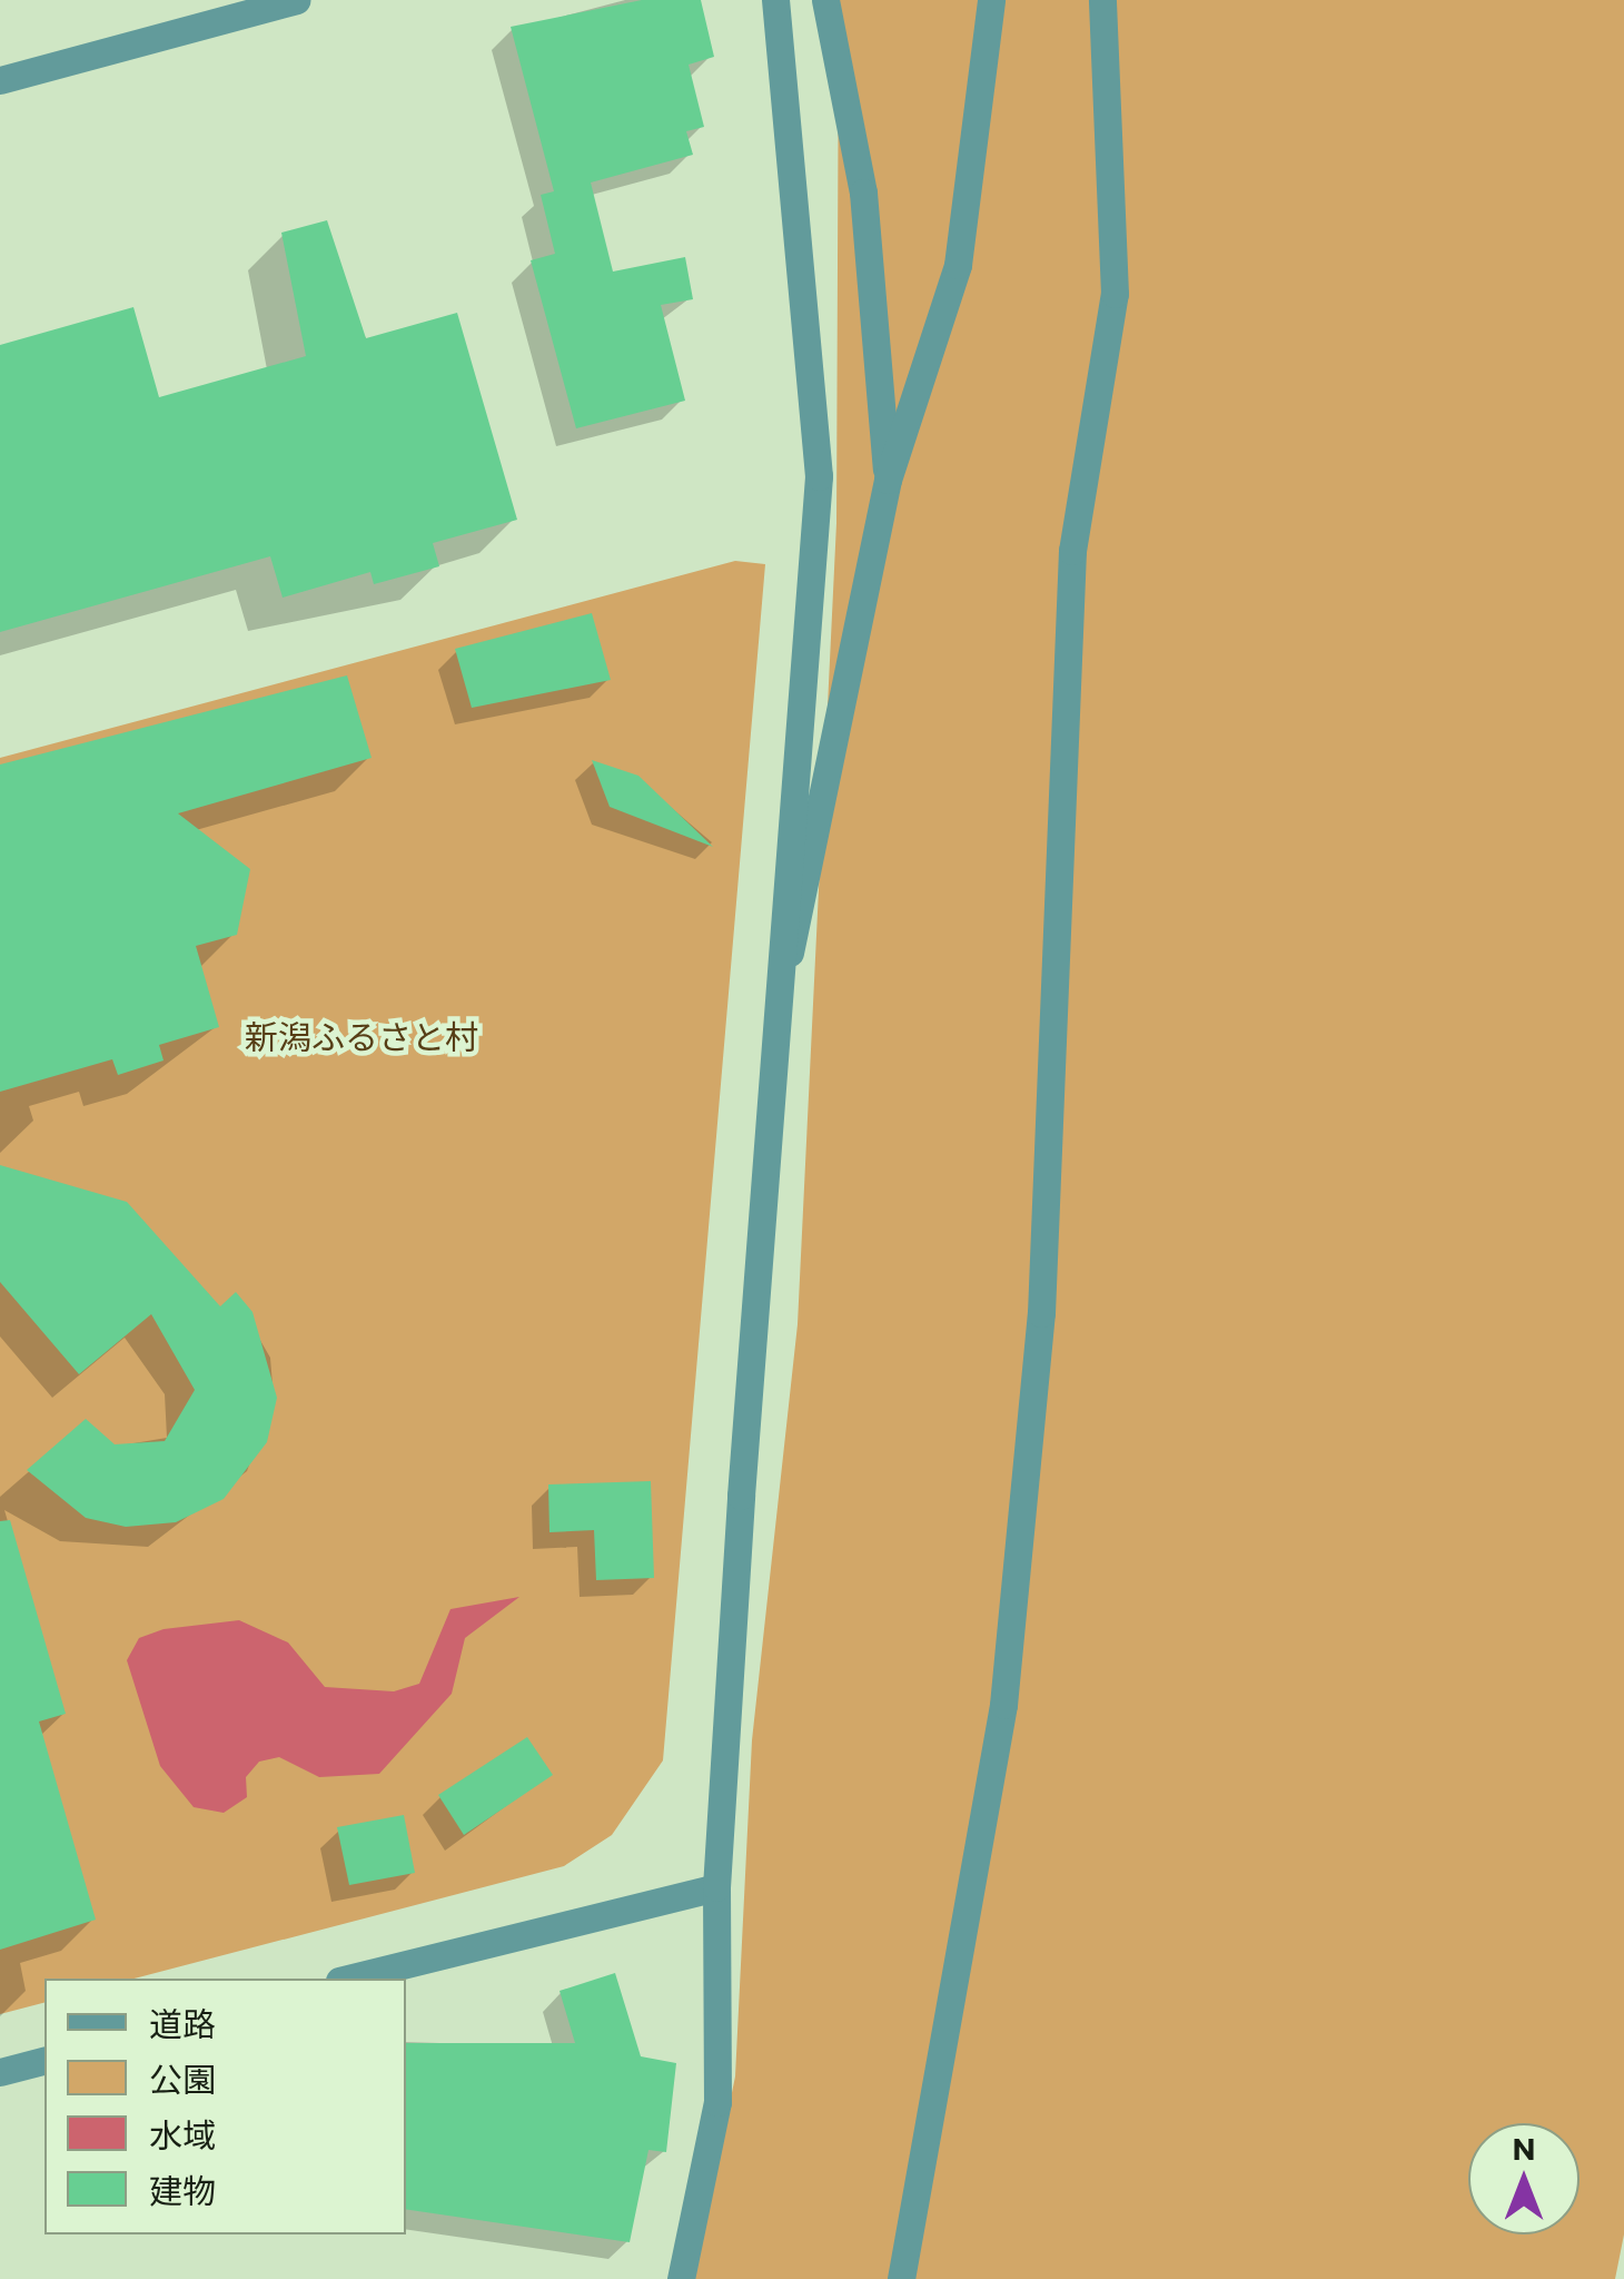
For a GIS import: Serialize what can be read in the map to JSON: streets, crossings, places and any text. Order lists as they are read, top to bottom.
{
  "parks": ["新潟ふるさと村"],
  "legend": [
    "道路",
    "公園",
    "水域",
    "建物"
  ],
  "north": "top"
}
